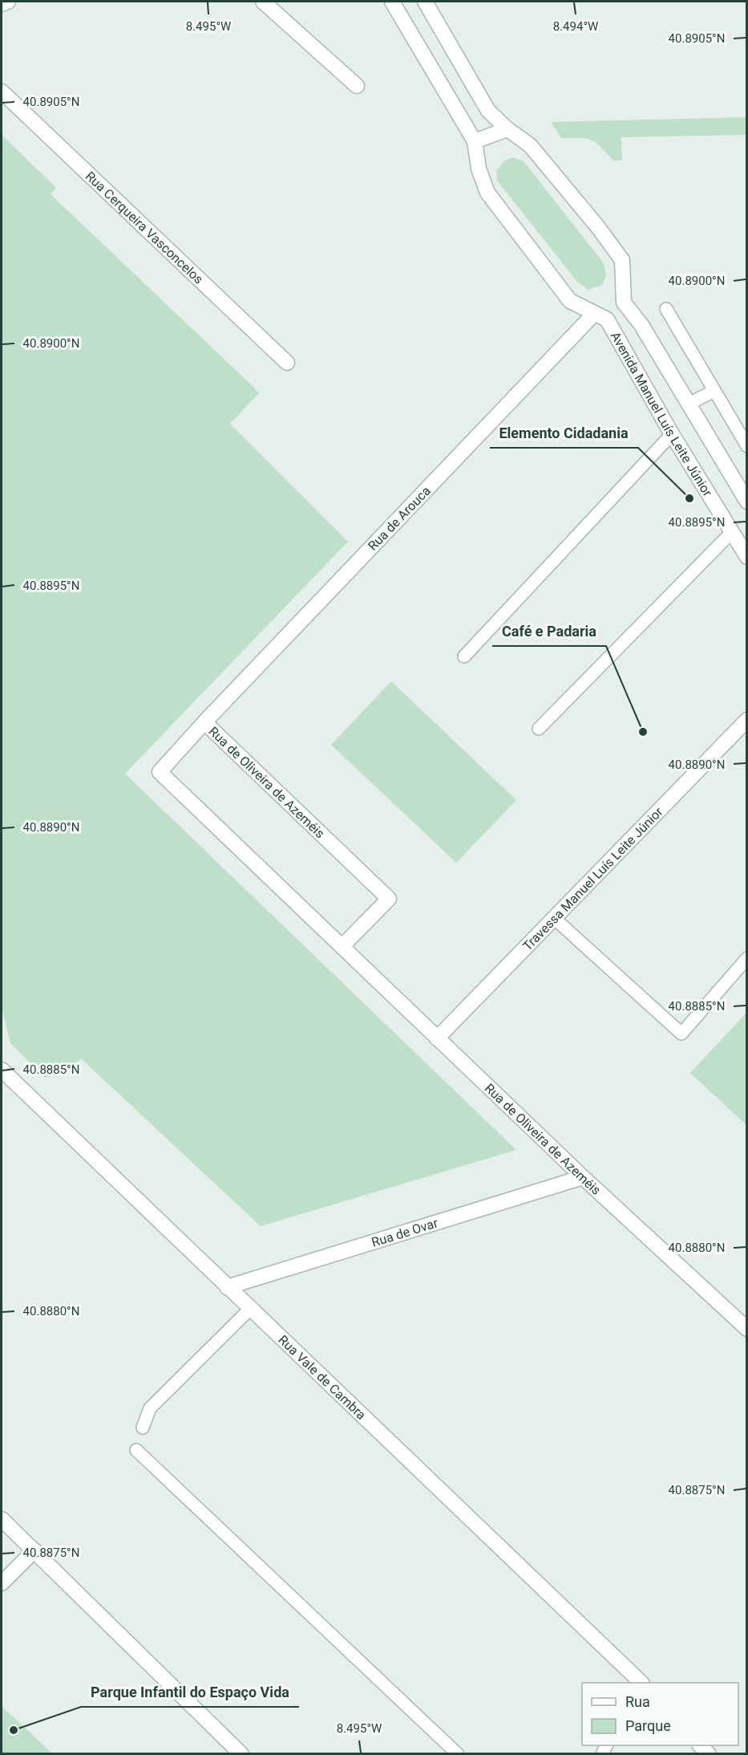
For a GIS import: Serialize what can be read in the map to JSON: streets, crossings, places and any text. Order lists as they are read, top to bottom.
{
  "streets": {
    "street": [
      "Rua Cerqueira Vasconcelos",
      "Avenida Manuel Luís Leite Júnior",
      "Rua de Arouca",
      "Rua de Oliveira de Azeméis",
      "Travessa Manuel Luís Leite Júnior",
      "Rua de Ovar",
      "Rua Vale de Cambra"
    ]
  },
  "crossings": [
    ["Avenida Manuel Luís Leite Júnior", "Rua de Arouca"],
    ["Rua de Arouca", "Rua de Oliveira de Azeméis"],
    ["Rua de Oliveira de Azeméis", "Travessa Manuel Luís Leite Júnior"],
    ["Rua de Oliveira de Azeméis", "Rua de Ovar"],
    ["Rua de Ovar", "Rua Vale de Cambra"]
  ],
  "places": ["Elemento Cidadania", "Café e Padaria", "Parque Infantil do Espaço Vida"],
  "legend": ["Rua", "Parque"],
  "coordinates": [
    "8.495°W",
    "8.494°W",
    "40.8905°N",
    "40.8900°N",
    "40.8895°N",
    "40.8890°N",
    "40.8885°N",
    "40.8880°N",
    "40.8875°N"
  ]
}
